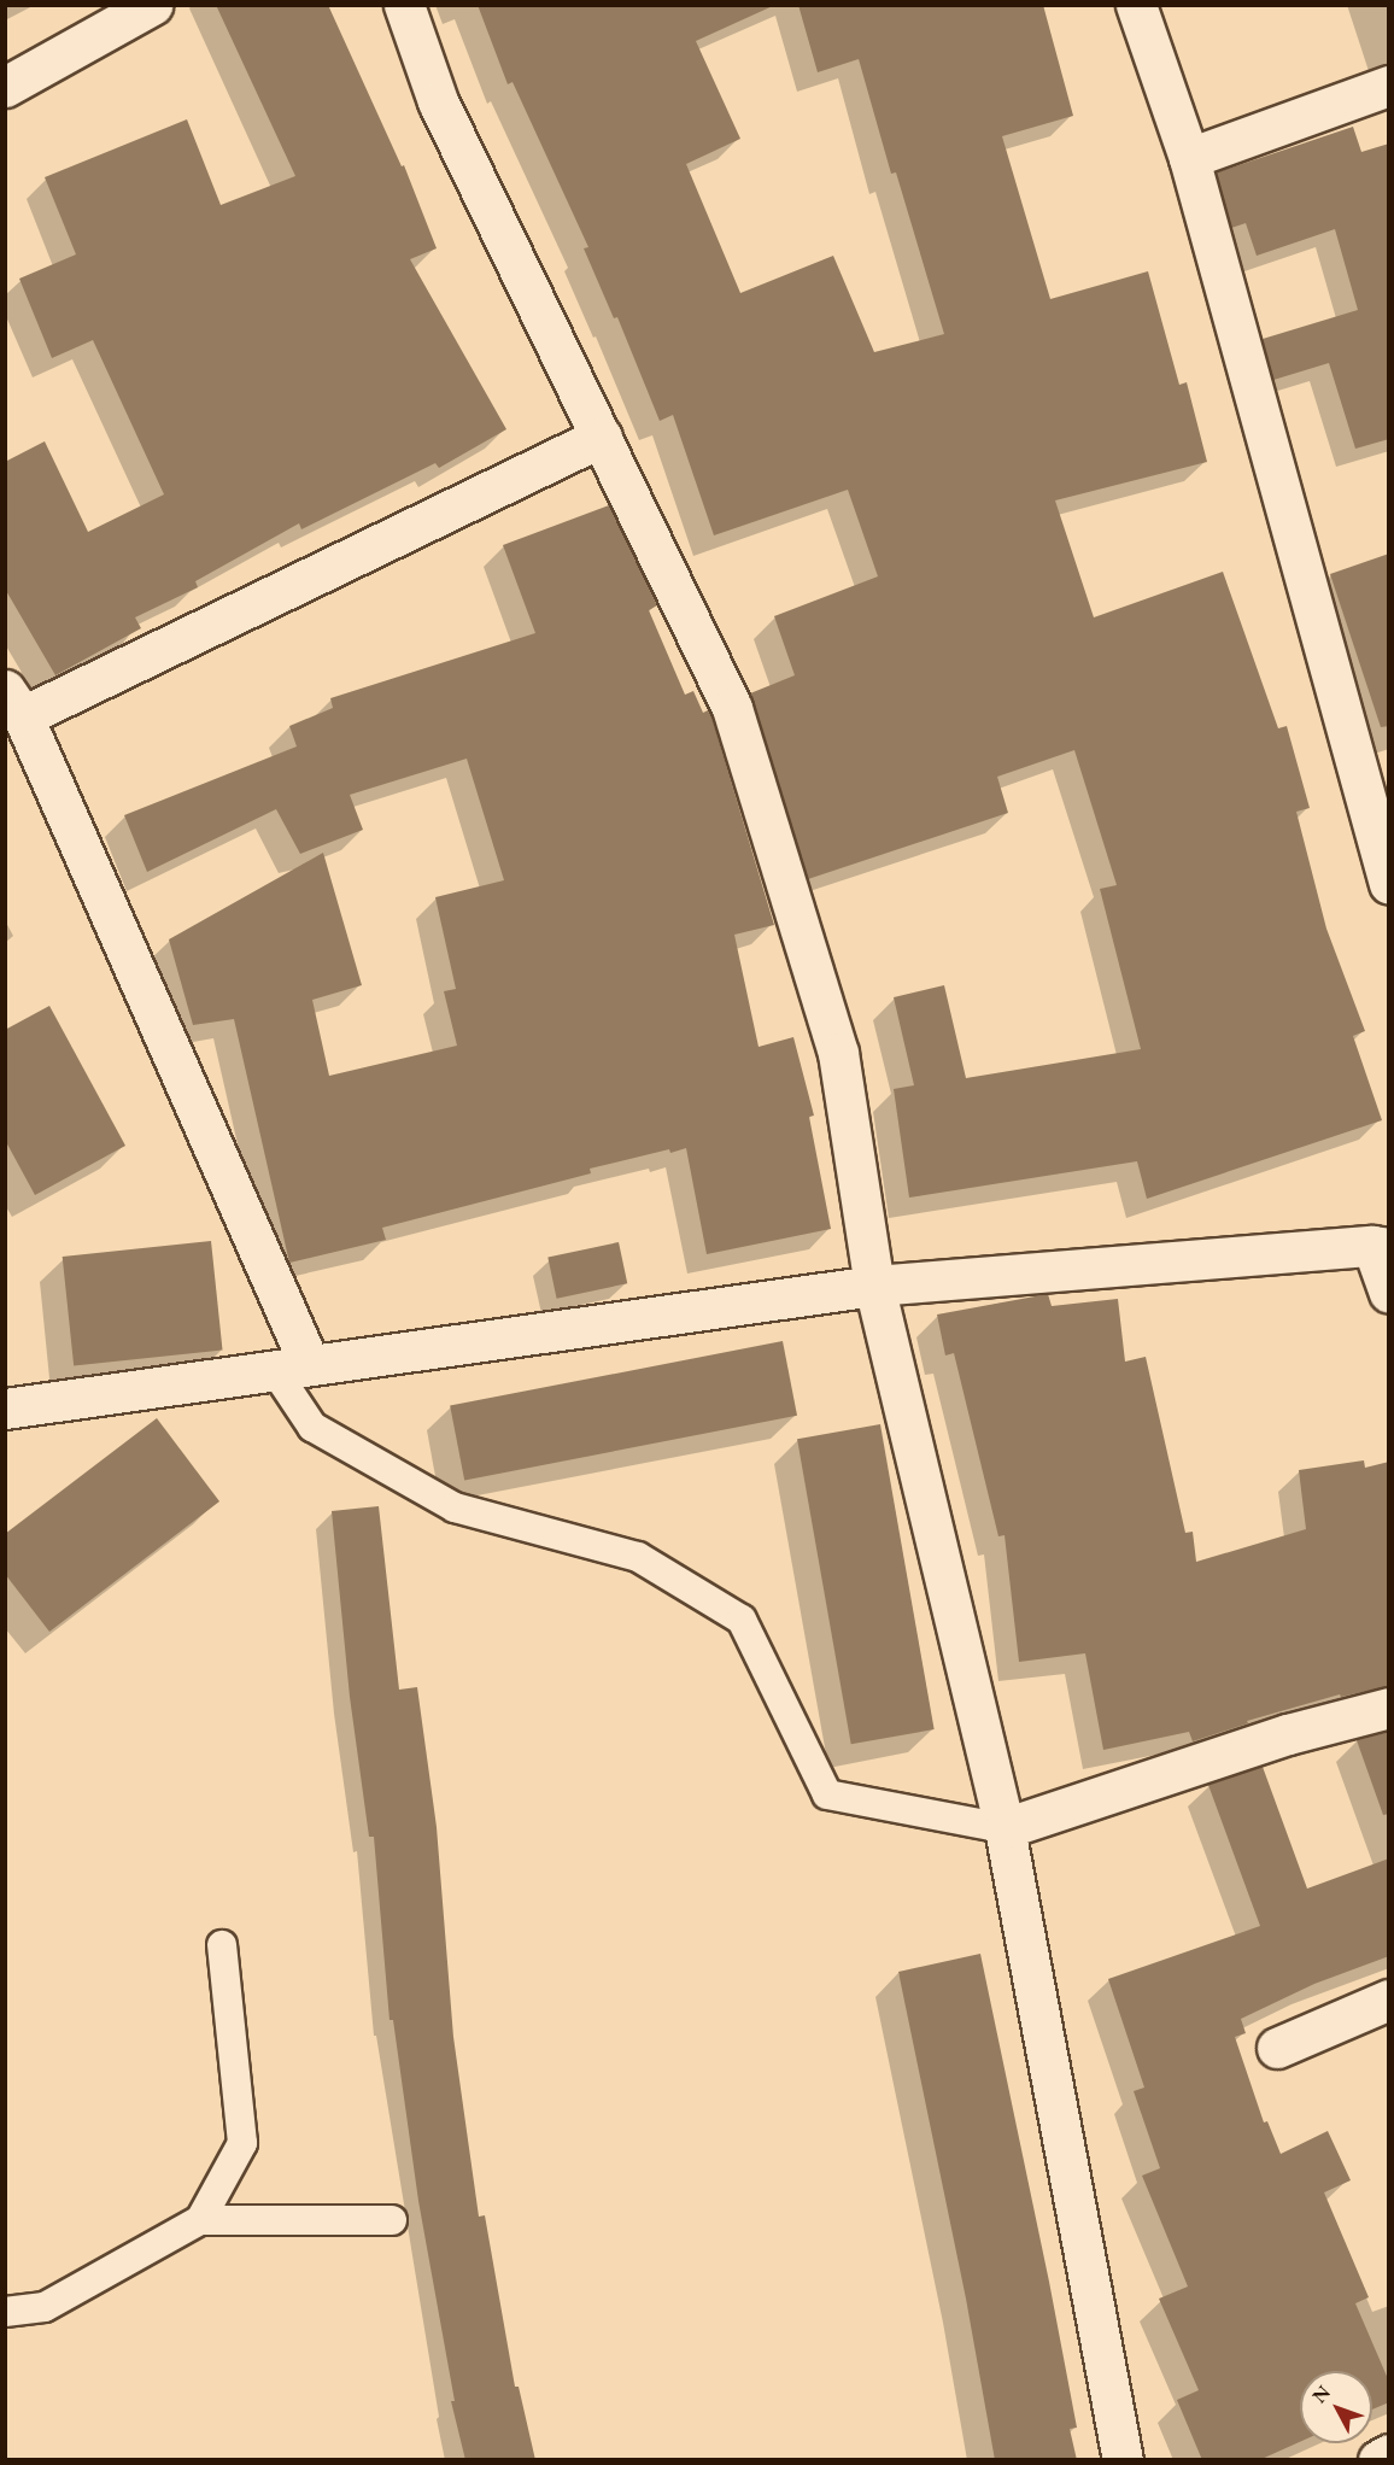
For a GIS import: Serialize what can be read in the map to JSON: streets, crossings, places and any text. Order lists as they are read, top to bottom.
{
  "north": "top left"
}
